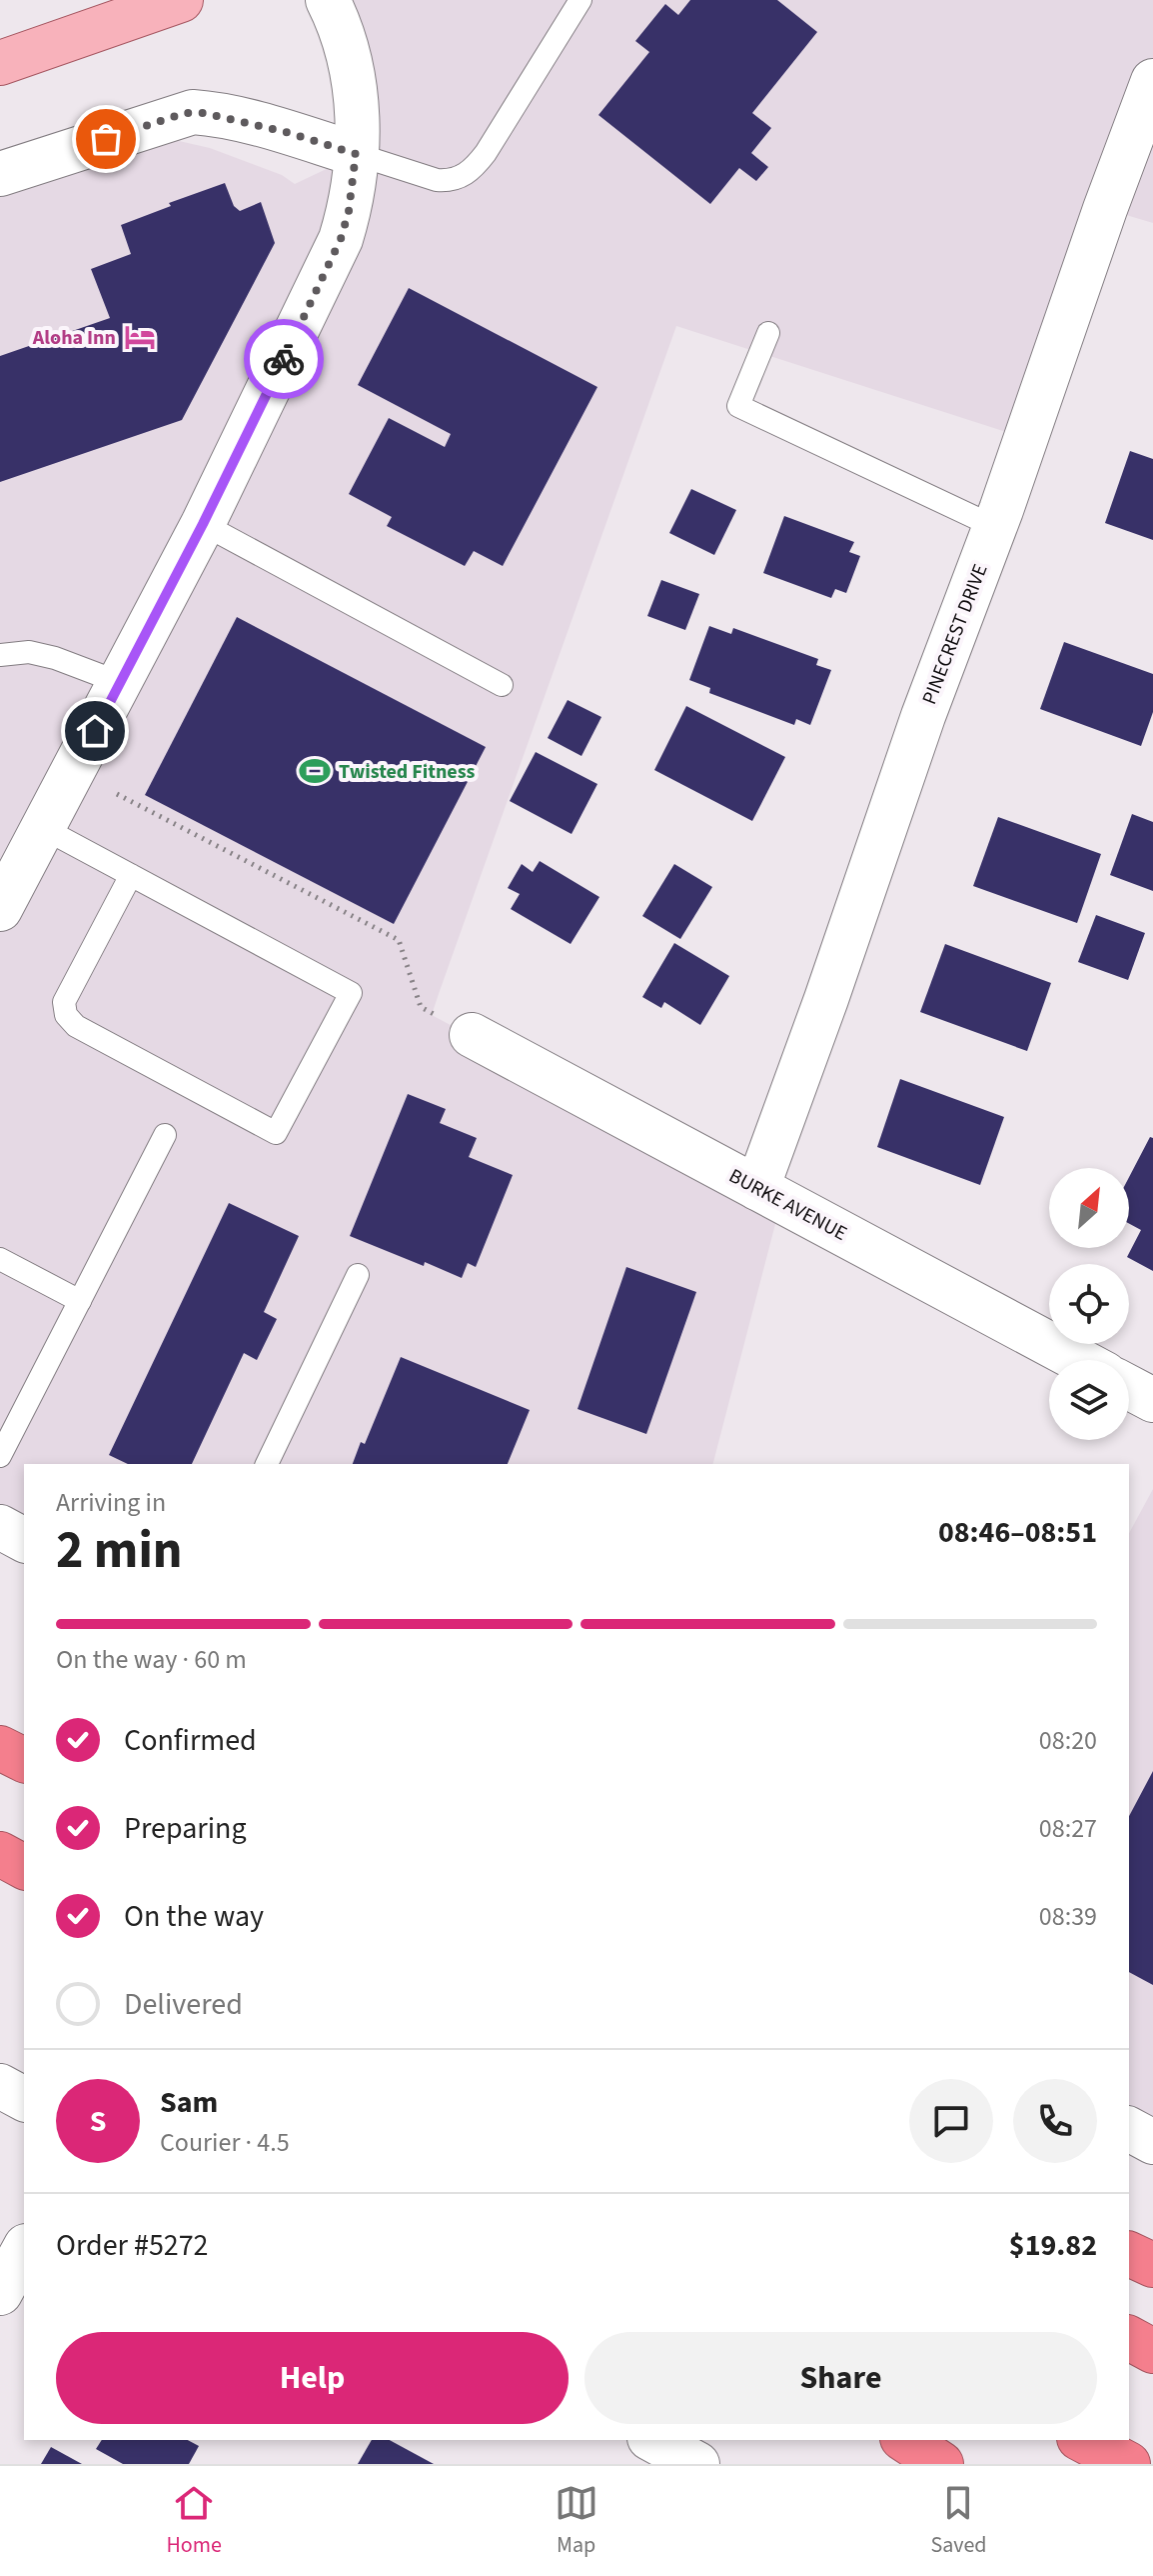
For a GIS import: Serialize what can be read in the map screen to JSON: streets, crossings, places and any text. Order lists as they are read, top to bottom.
{
  "streets": {
    "street": ["PINECREST DRIVE", "BURKE AVENUE"]
  },
  "crossings": [
    ["PINECREST DRIVE", "BURKE AVENUE"]
  ],
  "places": {
    "hotel": ["Aloha Inn"],
    "sports": ["Twisted Fitness"]
  },
  "north": "top right",
  "page": {
    "heading": ["2 min", "Arriving in", "08:46–08:51"],
    "panel": [
      "Sam",
      "Courier · 4.5",
      "Order #5272",
      "$19.82"
    ],
    "bar": "On the way · 60 m",
    "list": [
      ["Confirmed", "08:20"],
      ["Preparing", "08:27"],
      ["On the way", "08:39"],
      "Delivered"
    ],
    "round": "S",
    "buttons": ["Help", "Share"],
    "tabs": ["Home", "Map", "Saved"]
  }
}
